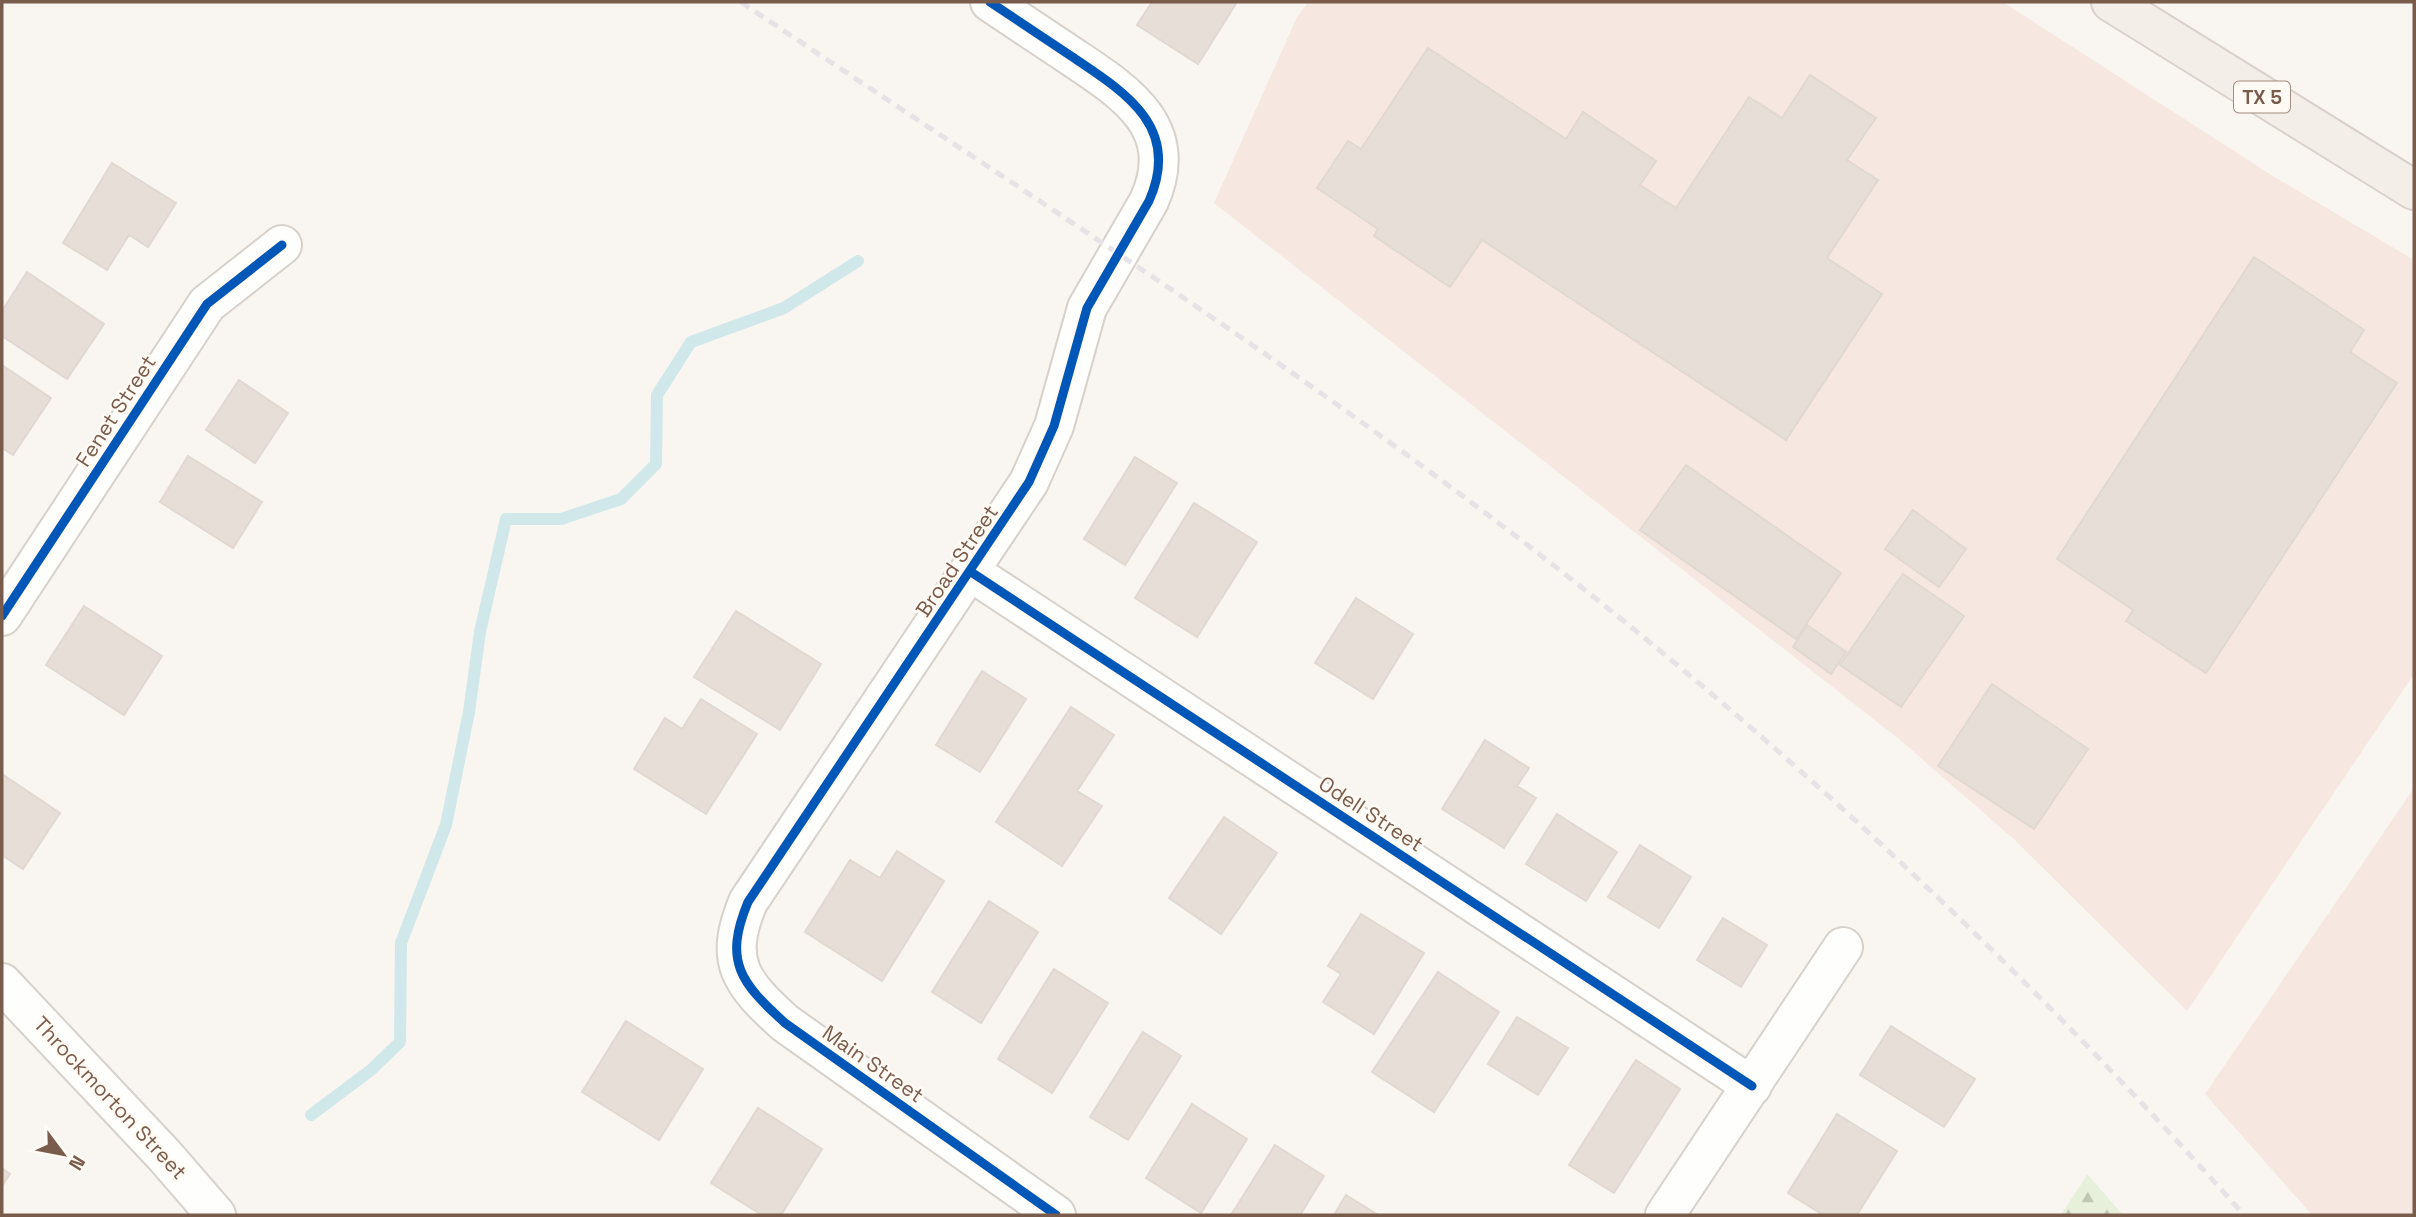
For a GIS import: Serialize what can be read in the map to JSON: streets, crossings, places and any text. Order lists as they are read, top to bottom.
{
  "streets": {
    "main road": ["TX 5"],
    "street": [
      "Fenet Street",
      "Broad Street",
      "Odell Street",
      "Main Street",
      "Throckmorton Street"
    ]
  },
  "crossings": [
    ["Broad Street", "Odell Street"],
    ["Broad Street", "Main Street"]
  ],
  "north": "bottom right"
}
